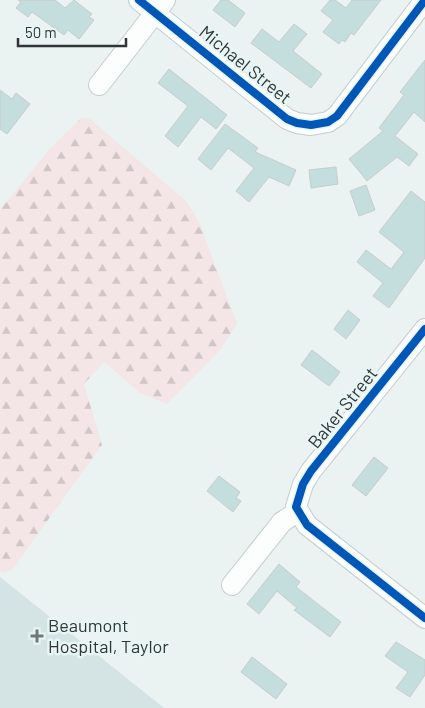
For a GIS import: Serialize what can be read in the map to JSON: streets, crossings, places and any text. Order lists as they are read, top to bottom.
{
  "streets": {
    "street": ["Michael Street", "Baker Street"]
  },
  "places": {
    "health": ["Beaumont Hospital, Taylor"]
  },
  "scale_bar": "50 m"
}
